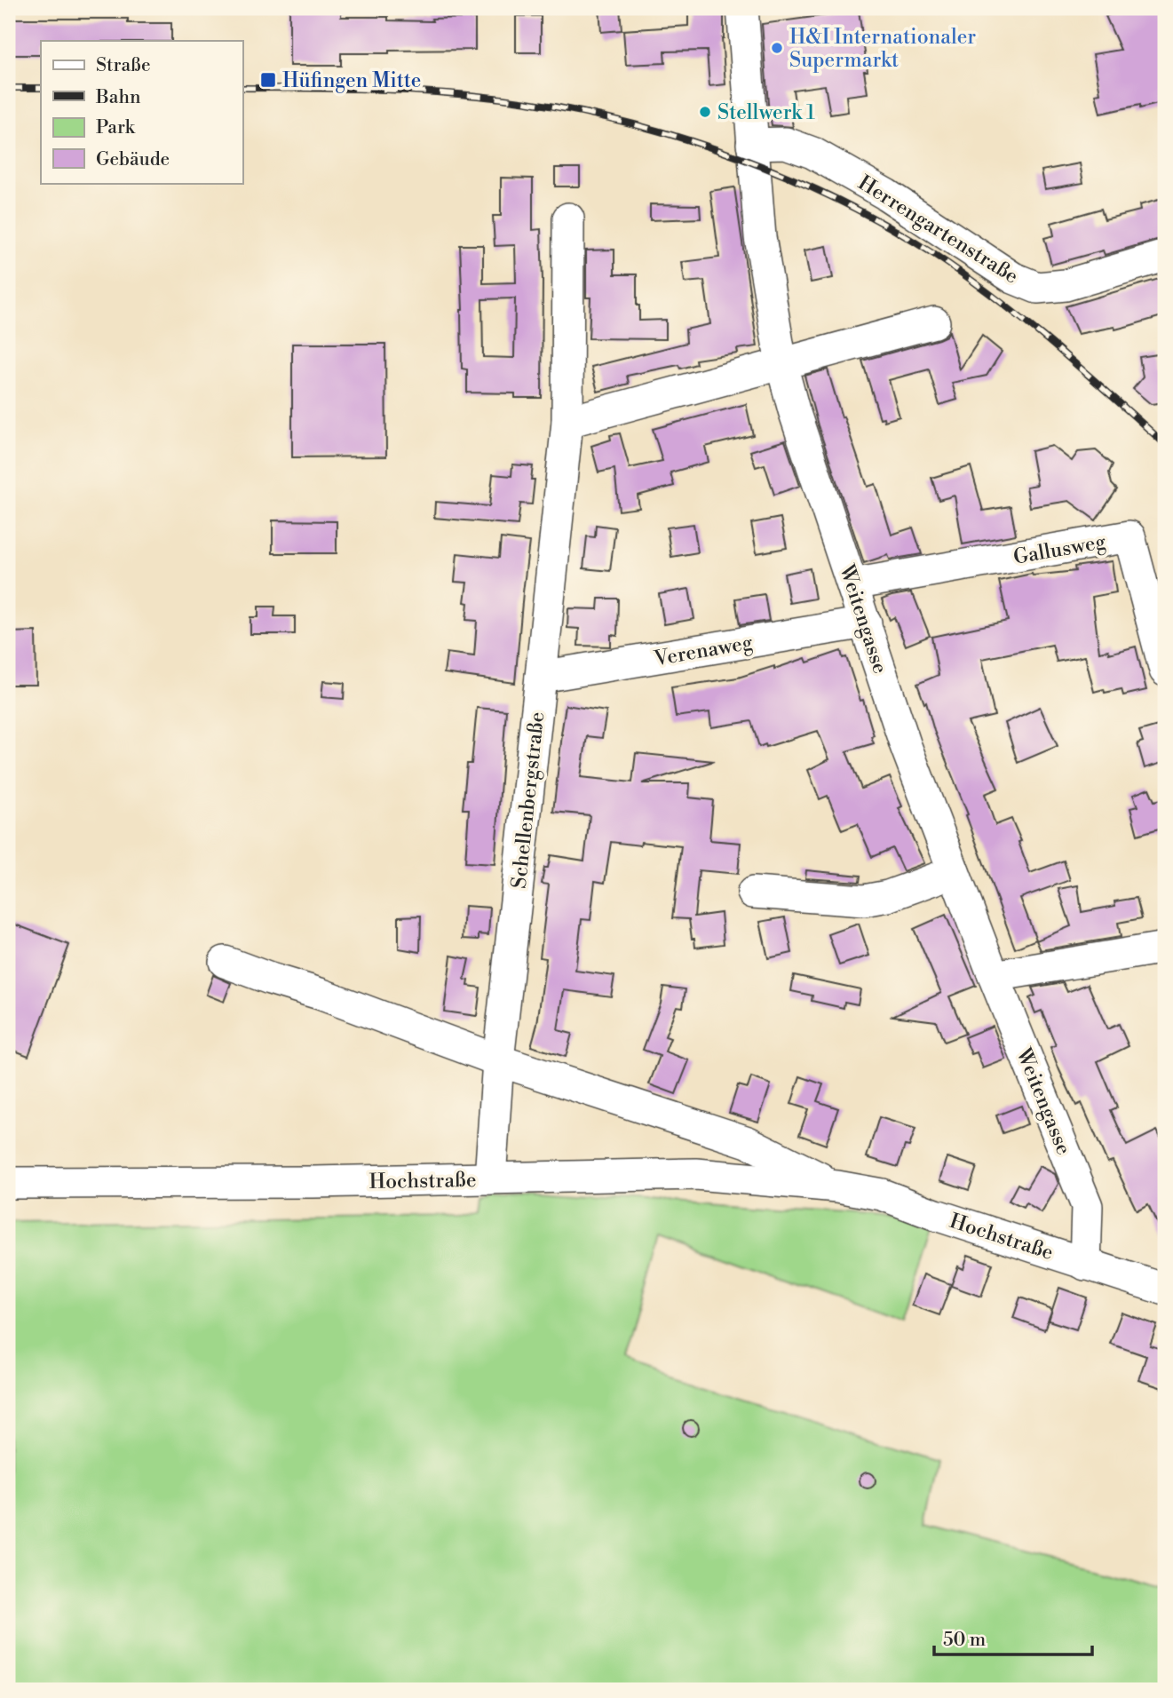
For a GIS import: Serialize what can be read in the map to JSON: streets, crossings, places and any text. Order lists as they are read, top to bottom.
{
  "streets": {
    "street": [
      "Herrengartenstraße",
      "Gallusweg",
      "Weitengasse",
      "Verenaweg",
      "Schellenbergstraße",
      "Hochstraße"
    ]
  },
  "crossings": [
    ["Herrengartenstraße", "Weitengasse"],
    ["Gallusweg", "Weitengasse"],
    ["Weitengasse", "Verenaweg"],
    ["Weitengasse", "Hochstraße"],
    ["Verenaweg", "Schellenbergstraße"],
    ["Schellenbergstraße", "Hochstraße"]
  ],
  "places": {
    "other": ["H&I Internationaler Supermarkt", "Stellwerk 1"],
    "transit": ["Hüfingen Mitte"]
  },
  "legend": [
    "Straße",
    "Bahn",
    "Park",
    "Gebäude"
  ],
  "scale_bar": "50 m"
}
